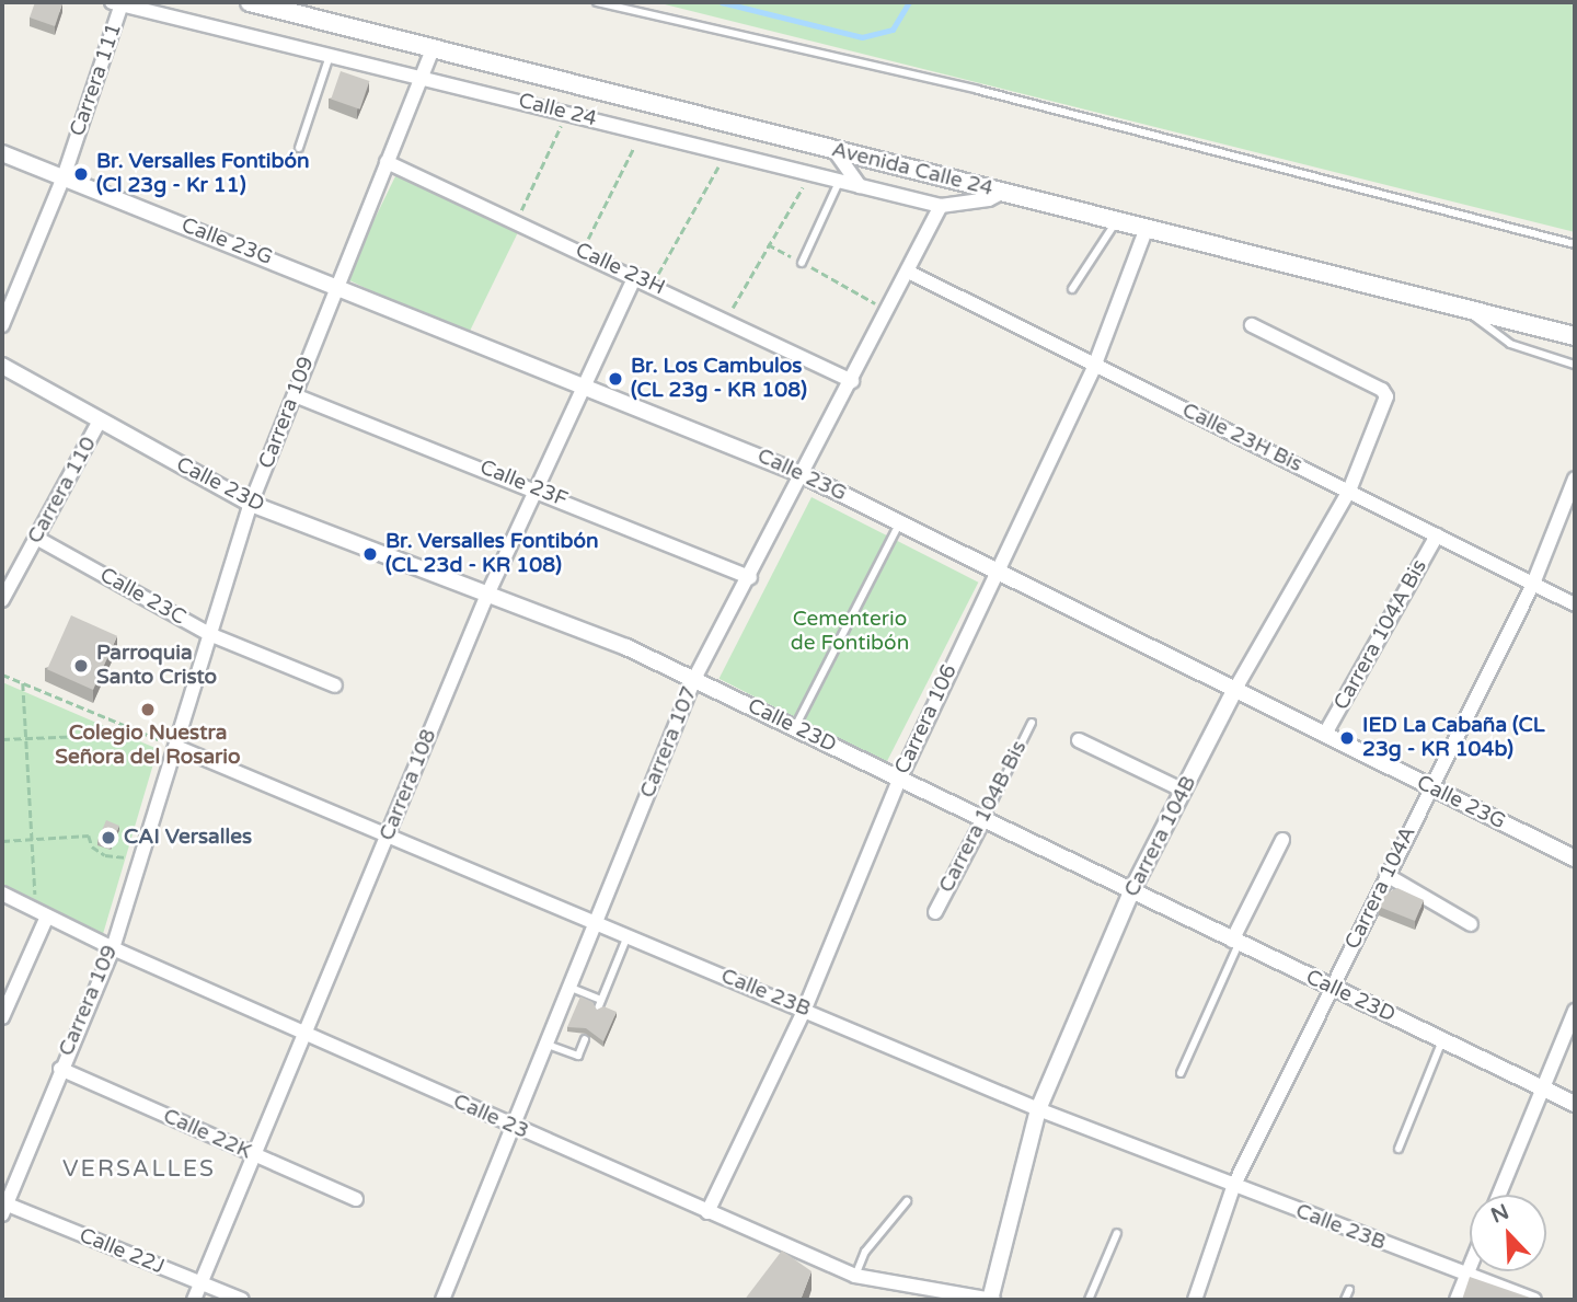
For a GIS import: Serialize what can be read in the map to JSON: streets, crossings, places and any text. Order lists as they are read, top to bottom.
{
  "streets": {
    "main road": ["Avenida Calle 24"],
    "street": [
      "Carrera 111",
      "Calle 24",
      "Calle 23G",
      "Calle 23H",
      "Carrera 109",
      "Calle 23H Bis",
      "Calle 23F",
      "Calle 23D",
      "Carrera 110",
      "Calle 23C",
      "Carrera 104A Bis",
      "Carrera 106",
      "Carrera 107",
      "Carrera 108",
      "Carrera 104B Bis",
      "Carrera 104B",
      "Carrera 104A",
      "Calle 23B",
      "Calle 23",
      "Calle 22K",
      "Calle 22J"
    ]
  },
  "crossings": [
    ["Carrera 111", "Calle 24"],
    ["Carrera 111", "Calle 23G"],
    ["Calle 24", "Avenida Calle 24"],
    ["Calle 24", "Carrera 109"],
    ["Calle 24", "Carrera 107"],
    ["Avenida Calle 24", "Carrera 109"],
    ["Avenida Calle 24", "Carrera 106"],
    ["Calle 23G", "Carrera 109"],
    ["Calle 23G", "Carrera 104A Bis"],
    ["Calle 23G", "Carrera 106"],
    ["Calle 23G", "Carrera 107"],
    ["Calle 23G", "Carrera 108"],
    ["Calle 23G", "Carrera 104B"],
    ["Calle 23G", "Carrera 104A"],
    ["Calle 23H", "Carrera 109"],
    ["Calle 23H", "Carrera 107"],
    ["Calle 23H", "Carrera 108"],
    ["Carrera 109", "Calle 23F"],
    ["Carrera 109", "Calle 23D"],
    ["Carrera 109", "Calle 23C"],
    ["Carrera 109", "Calle 23B"],
    ["Carrera 109", "Calle 23"],
    ["Carrera 109", "Calle 22K"],
    ["Carrera 109", "Calle 22J"],
    ["Calle 23H Bis", "Carrera 104A Bis"],
    ["Calle 23H Bis", "Carrera 106"],
    ["Calle 23H Bis", "Carrera 107"],
    ["Calle 23H Bis", "Carrera 104B"],
    ["Calle 23H Bis", "Carrera 104A"],
    ["Calle 23F", "Carrera 107"],
    ["Calle 23F", "Carrera 108"],
    ["Calle 23D", "Carrera 110"],
    ["Calle 23D", "Carrera 106"],
    ["Calle 23D", "Carrera 107"],
    ["Calle 23D", "Carrera 108"],
    ["Calle 23D", "Carrera 104B Bis"],
    ["Calle 23D", "Carrera 104B"],
    ["Calle 23D", "Carrera 104A"],
    ["Carrera 110", "Calle 23C"],
    ["Carrera 106", "Calle 23B"],
    ["Carrera 106", "Calle 23"],
    ["Carrera 107", "Calle 23B"],
    ["Carrera 107", "Calle 23"],
    ["Carrera 108", "Calle 23B"],
    ["Carrera 108", "Calle 23"],
    ["Carrera 108", "Calle 22K"],
    ["Carrera 108", "Calle 22J"],
    ["Carrera 104B", "Calle 23B"],
    ["Carrera 104B", "Calle 23"],
    ["Carrera 104A", "Calle 23B"]
  ],
  "districts": ["VERSALLES"],
  "parks": ["Cementerio de Fontibón"],
  "places": [
    "Br. Versalles Fontibón (Cl 23g - Kr 11)",
    "Br. Los Cambulos (CL 23g - KR 108)",
    "Br. Versalles Fontibón (CL 23d - KR 108)",
    "Parroquia Santo Cristo",
    "Colegio Nuestra Señora del Rosario",
    "IED La Cabaña (CL 23g - KR 104b)",
    "CAI Versalles"
  ],
  "north": "top left"
}
